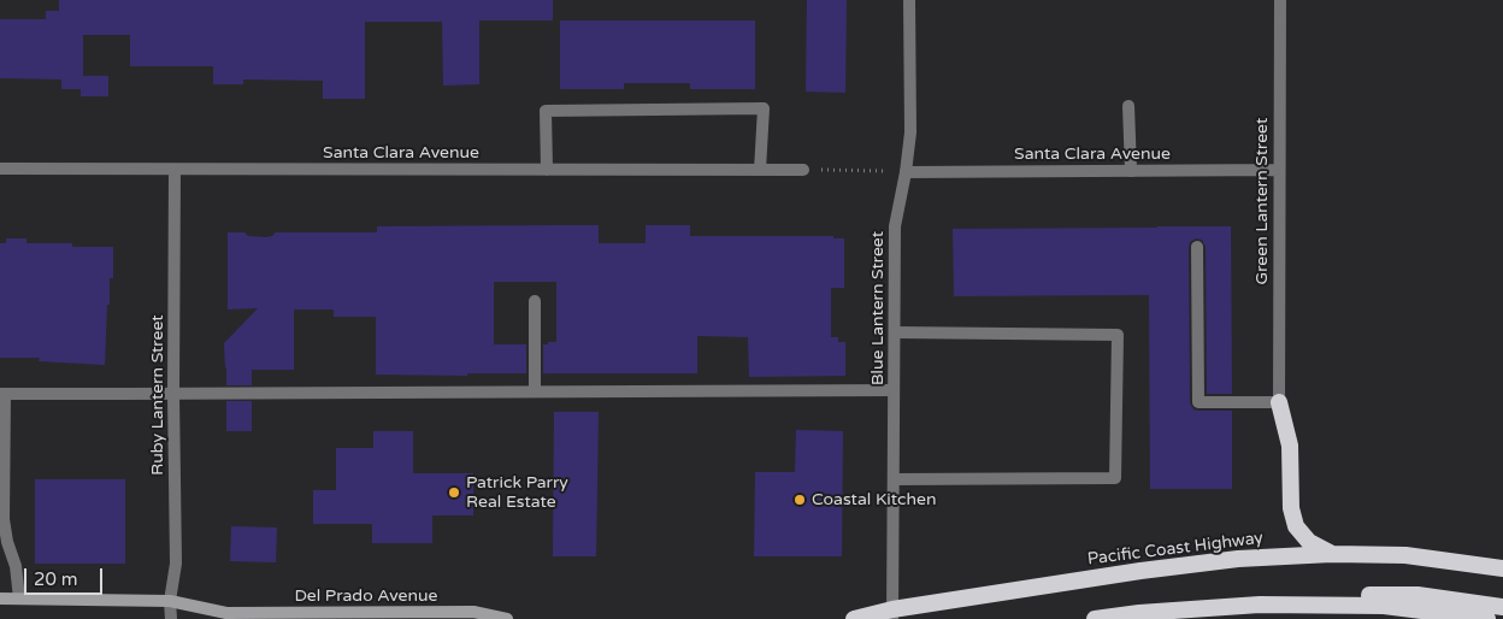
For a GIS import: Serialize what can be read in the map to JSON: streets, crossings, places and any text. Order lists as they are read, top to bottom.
{
  "streets": {
    "highway": ["Pacific Coast Highway"],
    "main road": ["Del Prado Avenue"],
    "street": [
      "Santa Clara Avenue",
      "Green Lantern Street",
      "Blue Lantern Street",
      "Ruby Lantern Street"
    ]
  },
  "crossings": [
    ["Santa Clara Avenue", "Green Lantern Street"],
    ["Santa Clara Avenue", "Blue Lantern Street"],
    ["Santa Clara Avenue", "Ruby Lantern Street"],
    ["Blue Lantern Street", "Pacific Coast Highway"],
    ["Ruby Lantern Street", "Del Prado Avenue"]
  ],
  "places": ["Patrick Parry Real Estate", "Coastal Kitchen"],
  "scale_bar": "20 m"
}
